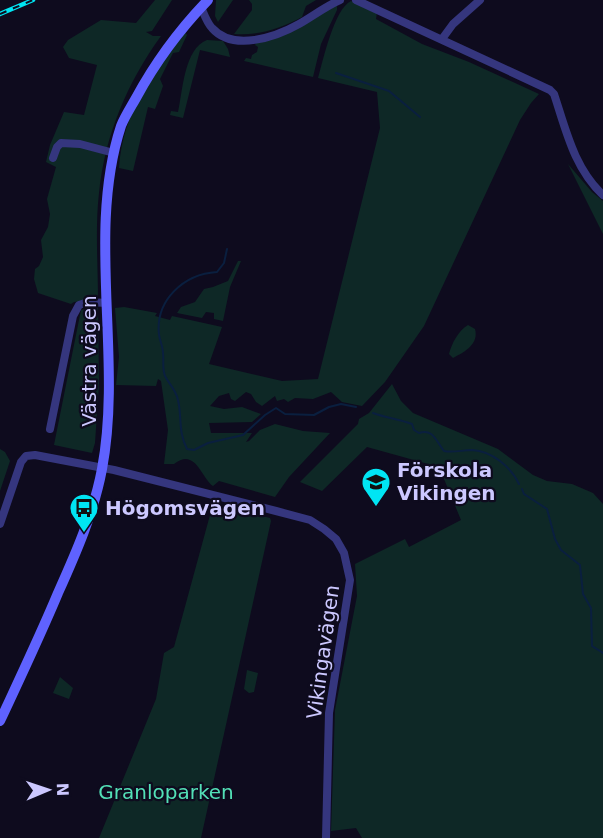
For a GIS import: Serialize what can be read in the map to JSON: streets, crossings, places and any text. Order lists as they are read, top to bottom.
{
  "streets": {
    "street": ["Västra vägen", "Vikingavägen"]
  },
  "crossings": [
    ["Västra vägen", "Vikingavägen"]
  ],
  "parks": ["Granloparken"],
  "places": {
    "school or university": ["Förskola Vikingen"],
    "bus stop": ["Högomsvägen"]
  },
  "north": "right"
}
